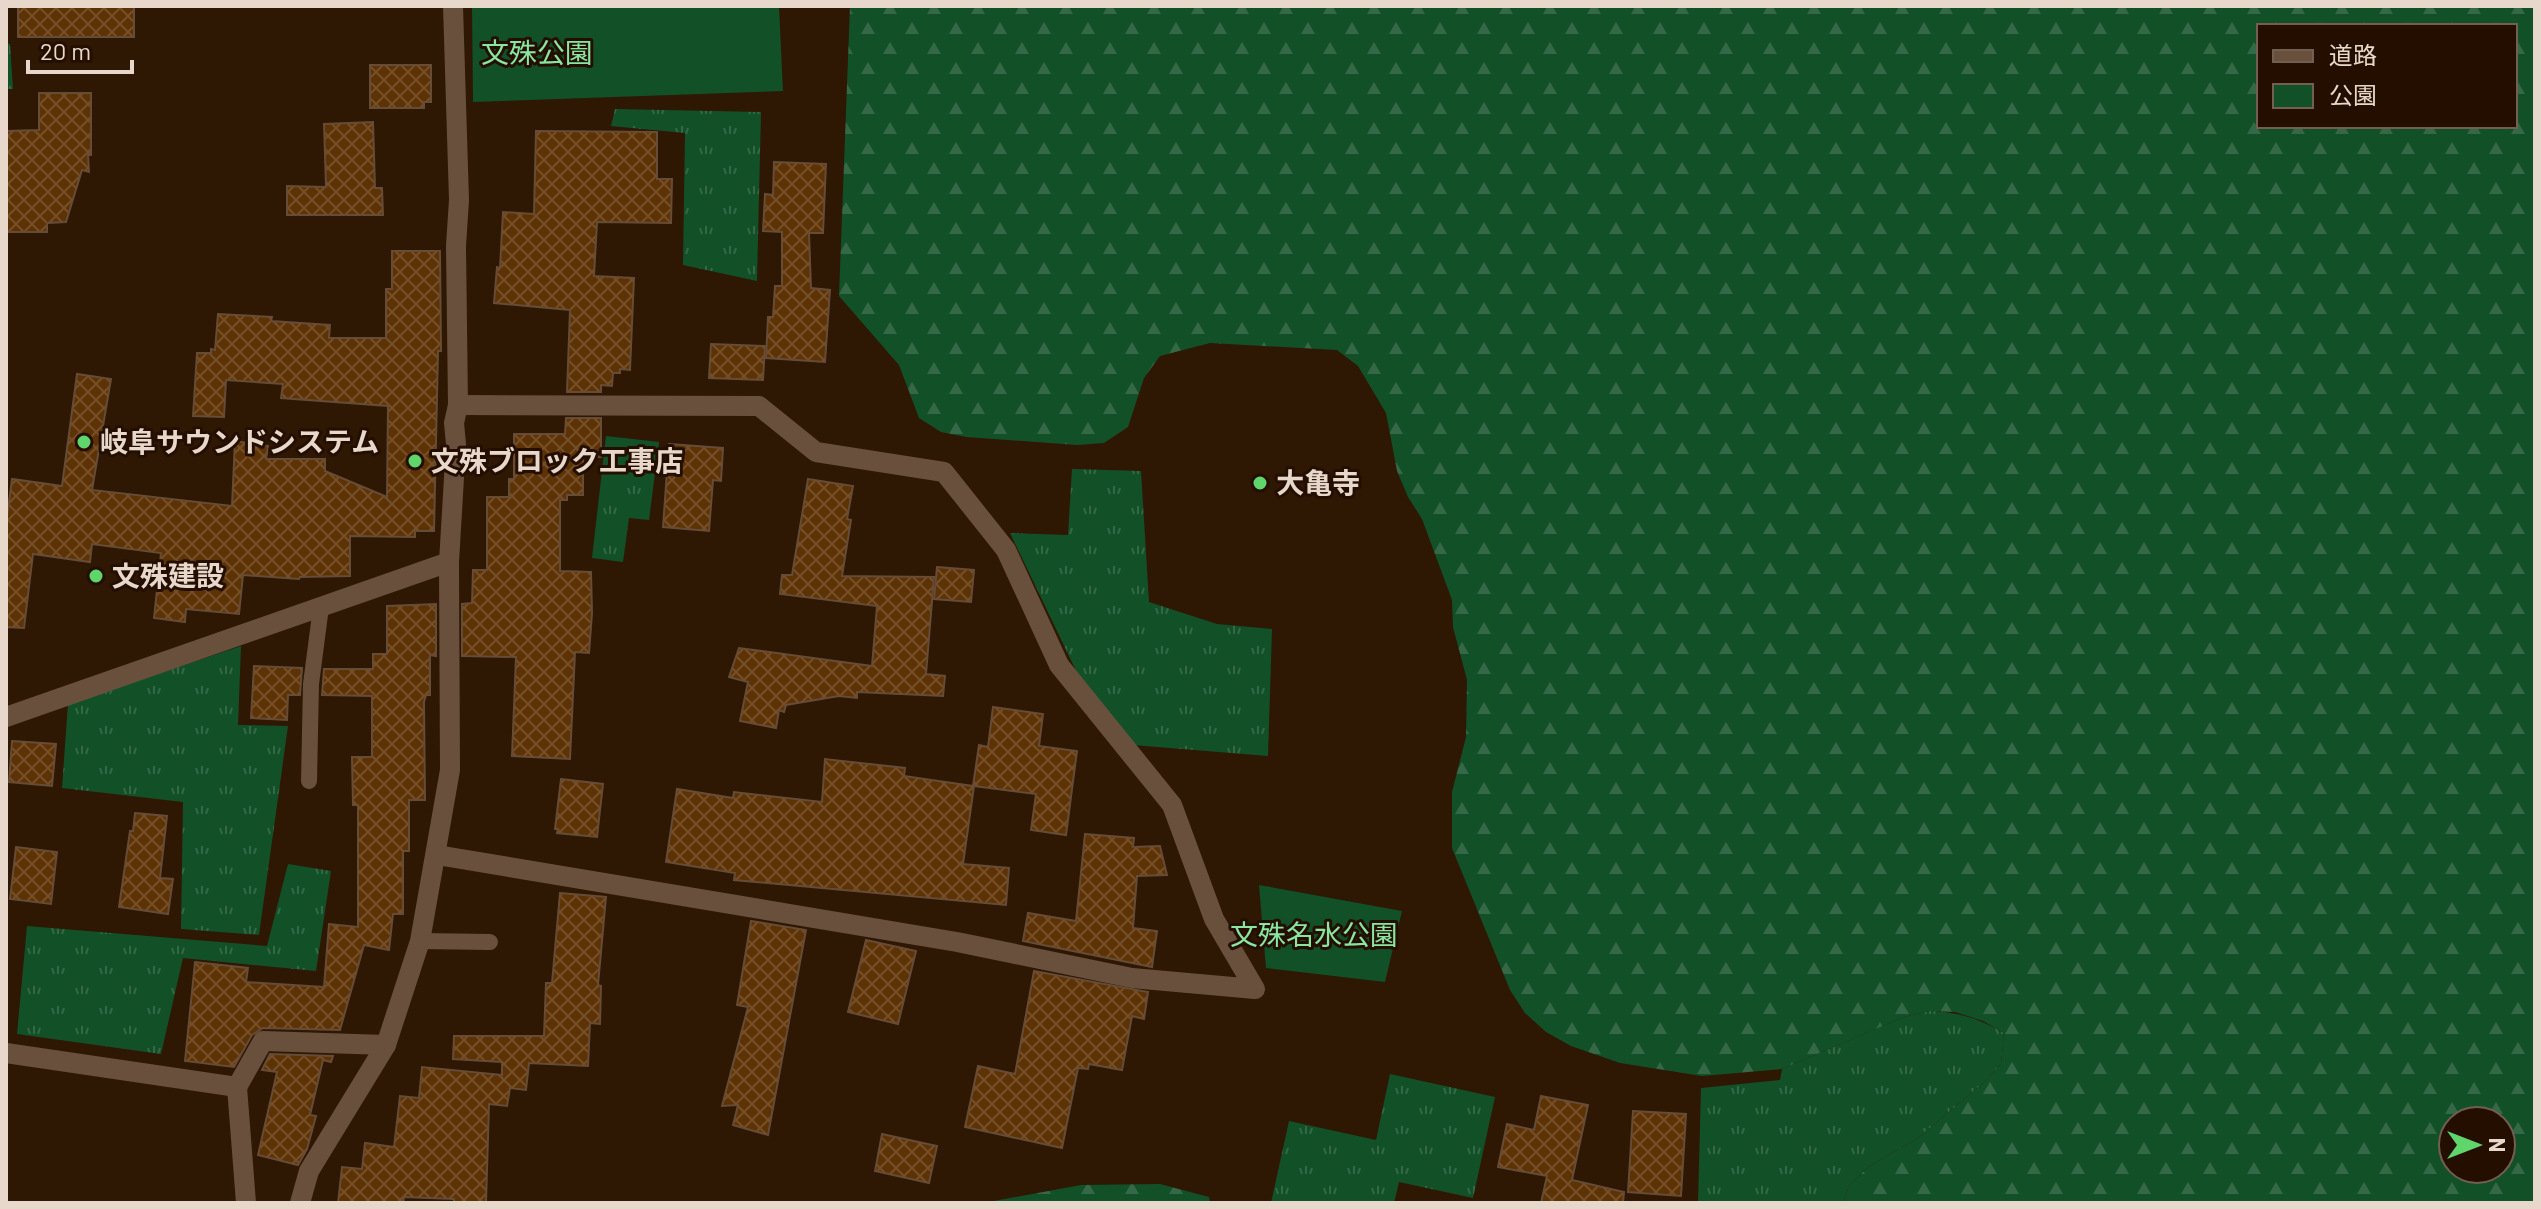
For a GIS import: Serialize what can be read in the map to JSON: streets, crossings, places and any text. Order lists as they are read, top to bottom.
{
  "parks": ["文殊公園", "文殊名水公園"],
  "places": [
    "岐阜サウンドシステム",
    "文殊ブロック工事店",
    "大亀寺",
    "文殊建設"
  ],
  "legend": ["道路", "公園"],
  "scale_bar": "20 m",
  "north": "right"
}
